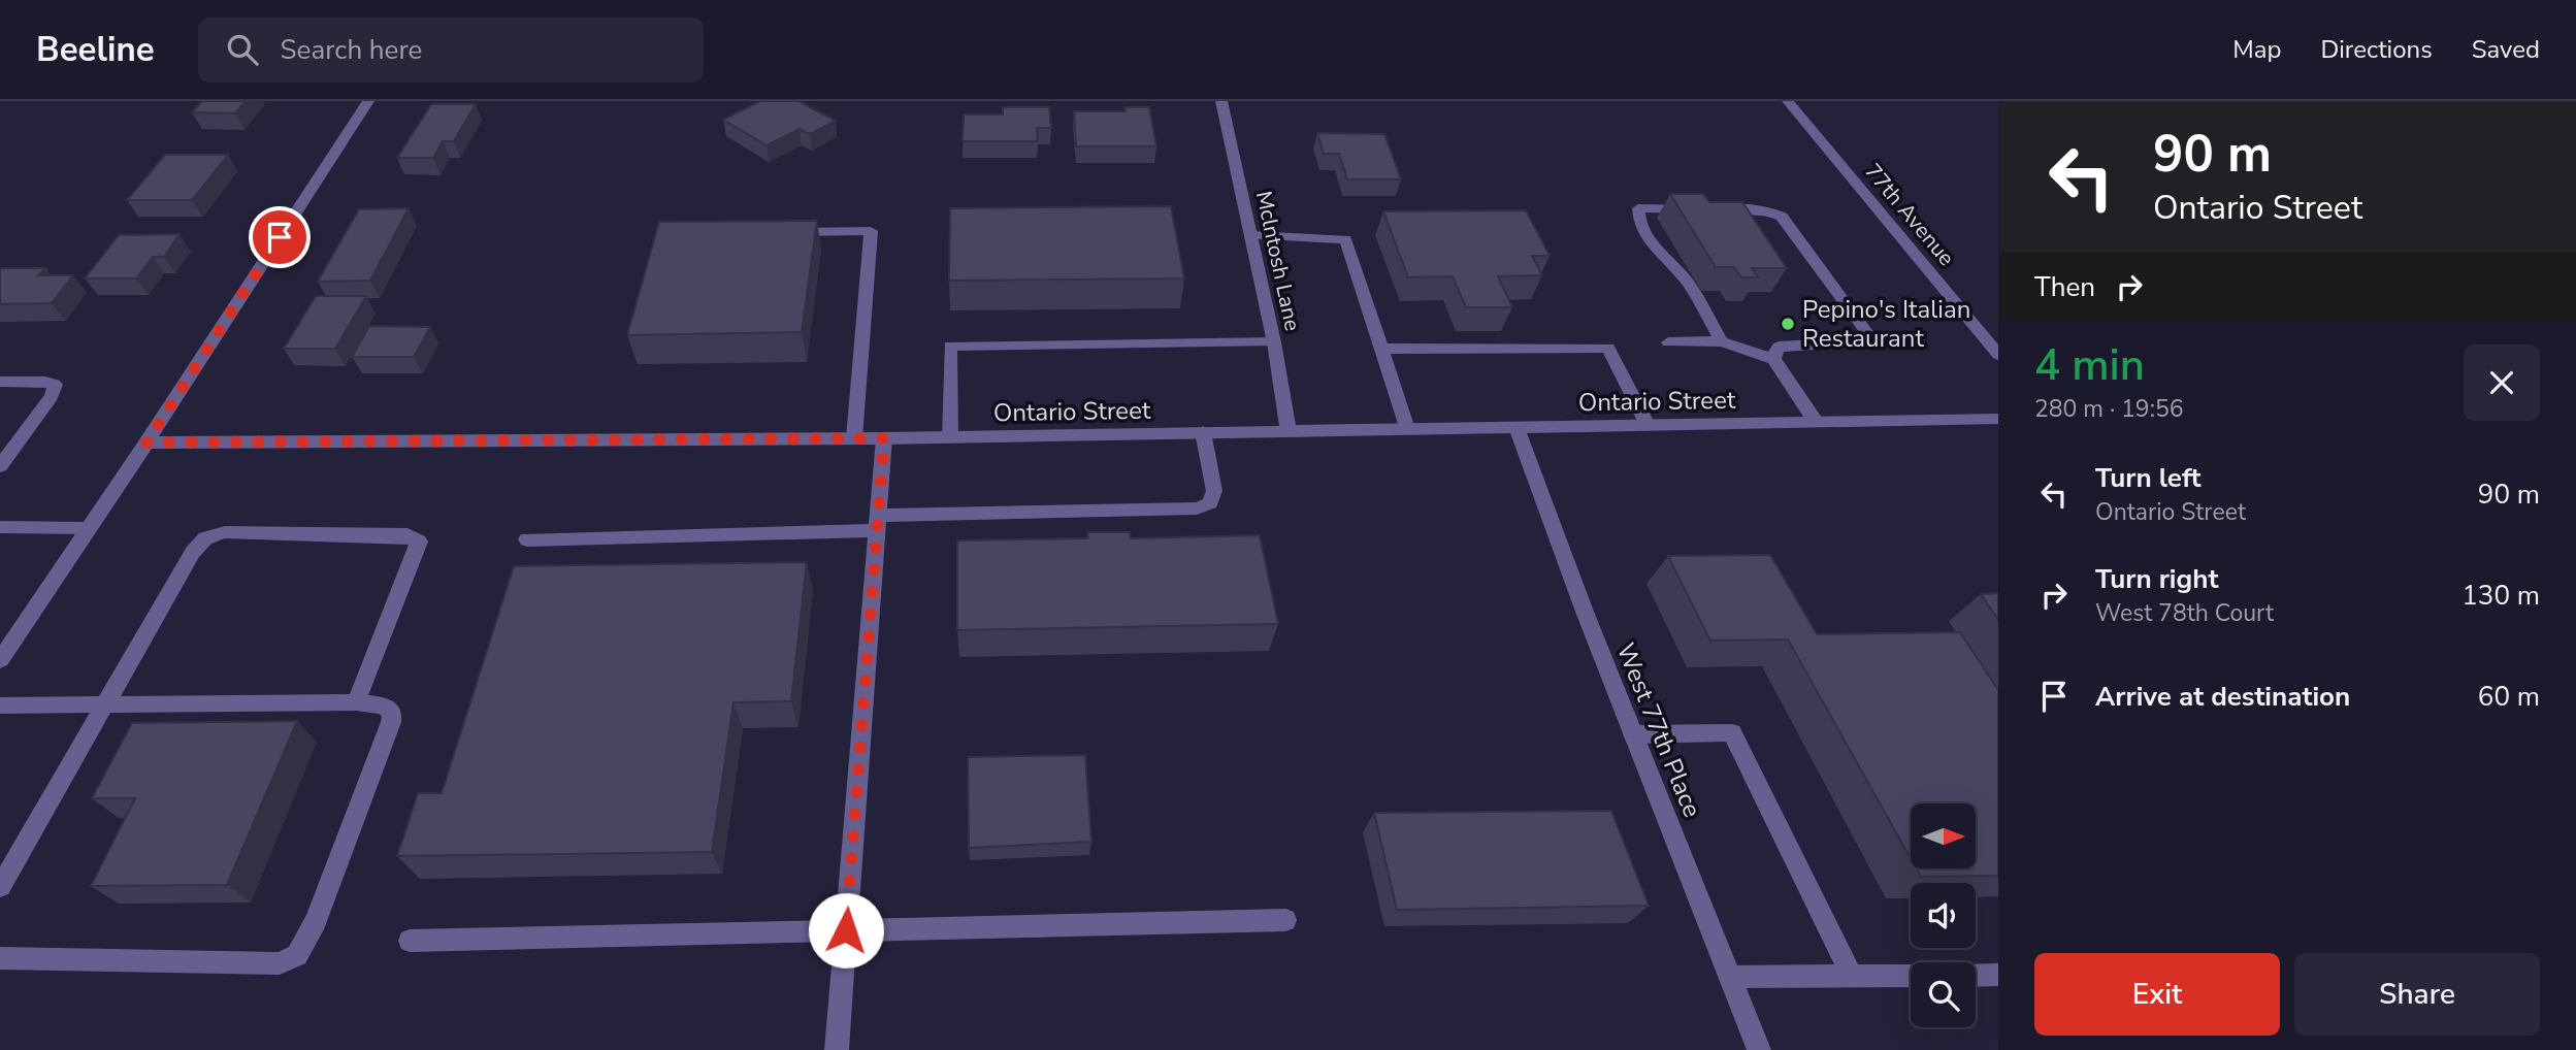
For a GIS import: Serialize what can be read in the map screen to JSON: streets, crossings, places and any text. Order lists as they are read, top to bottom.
{
  "streets": {
    "street": [
      "77th Avenue",
      "Mclntosh Lane",
      "Ontario Street",
      "West 77th Place"
    ]
  },
  "crossings": [
    ["Mclntosh Lane", "Ontario Street"],
    ["Ontario Street", "West 77th Place"]
  ],
  "places": ["Pepino's Italian Restaurant"],
  "north": "right",
  "page": {
    "header": "Beeline",
    "search": "Search here",
    "nav": ["Map", "Directions", "Saved"],
    "turn": ["90 m", "Ontario Street"],
    "then": "Then",
    "heading": ["4 min", "280 m · 19:56"],
    "list": [
      {
        "name": "Turn left",
        "note": "Ontario Street",
        "value": "90 m"
      },
      {
        "name": "Turn right",
        "note": "West 78th Court",
        "value": "130 m"
      },
      {
        "name": "Arrive at destination",
        "value": "60 m"
      }
    ],
    "buttons": ["Exit", "Share"]
  }
}
